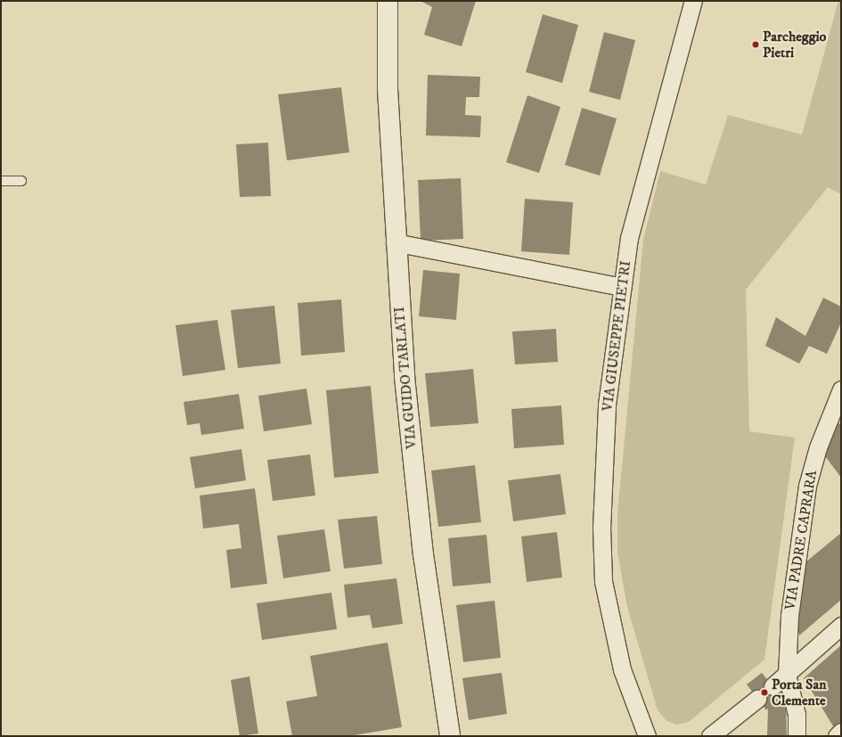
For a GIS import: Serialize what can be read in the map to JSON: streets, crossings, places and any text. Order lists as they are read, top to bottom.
{
  "streets": {
    "main road": ["VIA GUIDO TARLATI"],
    "street": ["VIA GIUSEPPE PIETRI", "VIA PADRE CAPRARA"]
  },
  "places": ["Parcheggio Pietri", "Porta San Clemente"]
}
